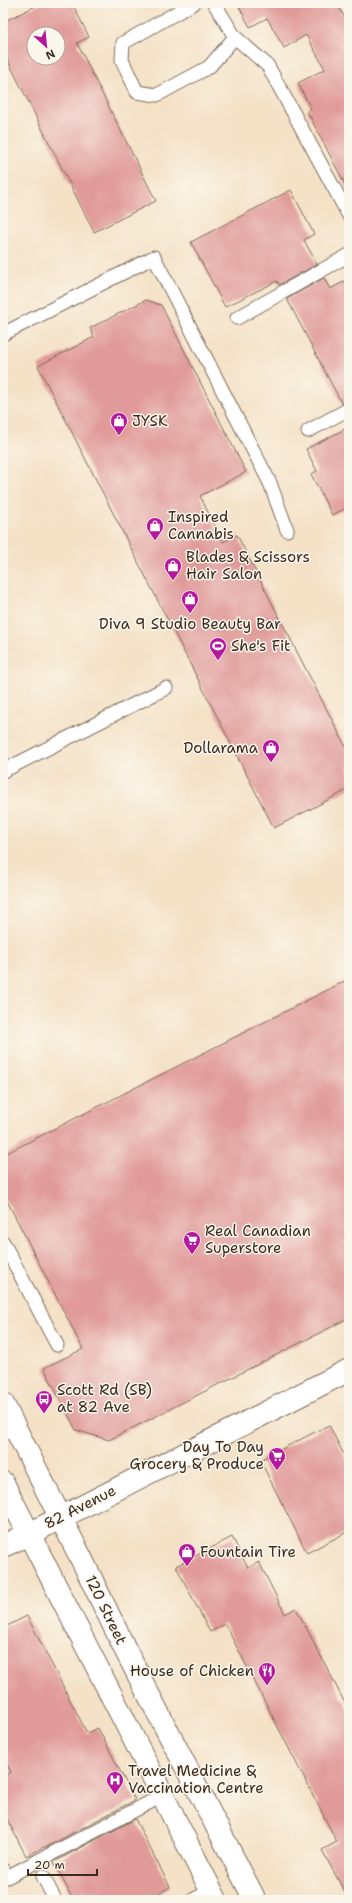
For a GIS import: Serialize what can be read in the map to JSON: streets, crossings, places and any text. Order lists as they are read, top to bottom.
{
  "streets": {
    "main road": ["82 Avenue", "120 Street"]
  },
  "crossings": [
    ["82 Avenue", "120 Street"]
  ],
  "places": {
    "shop": [
      "JYSK",
      "Inspired Cannabis",
      "Blades & Scissors Hair Salon",
      "Diva 9 Studio Beauty Bar",
      "Dollarama",
      "Fountain Tire"
    ],
    "sports": ["She's Fit"],
    "supermarket": ["Real Canadian Superstore", "Day To Day Grocery & Produce"],
    "bus stop": ["Scott Rd (SB) at 82 Ave"],
    "restaurant": ["House of Chicken"],
    "hospital": ["Travel Medicine & Vaccination Centre"]
  },
  "scale_bar": "20 m",
  "north": "bottom right"
}
